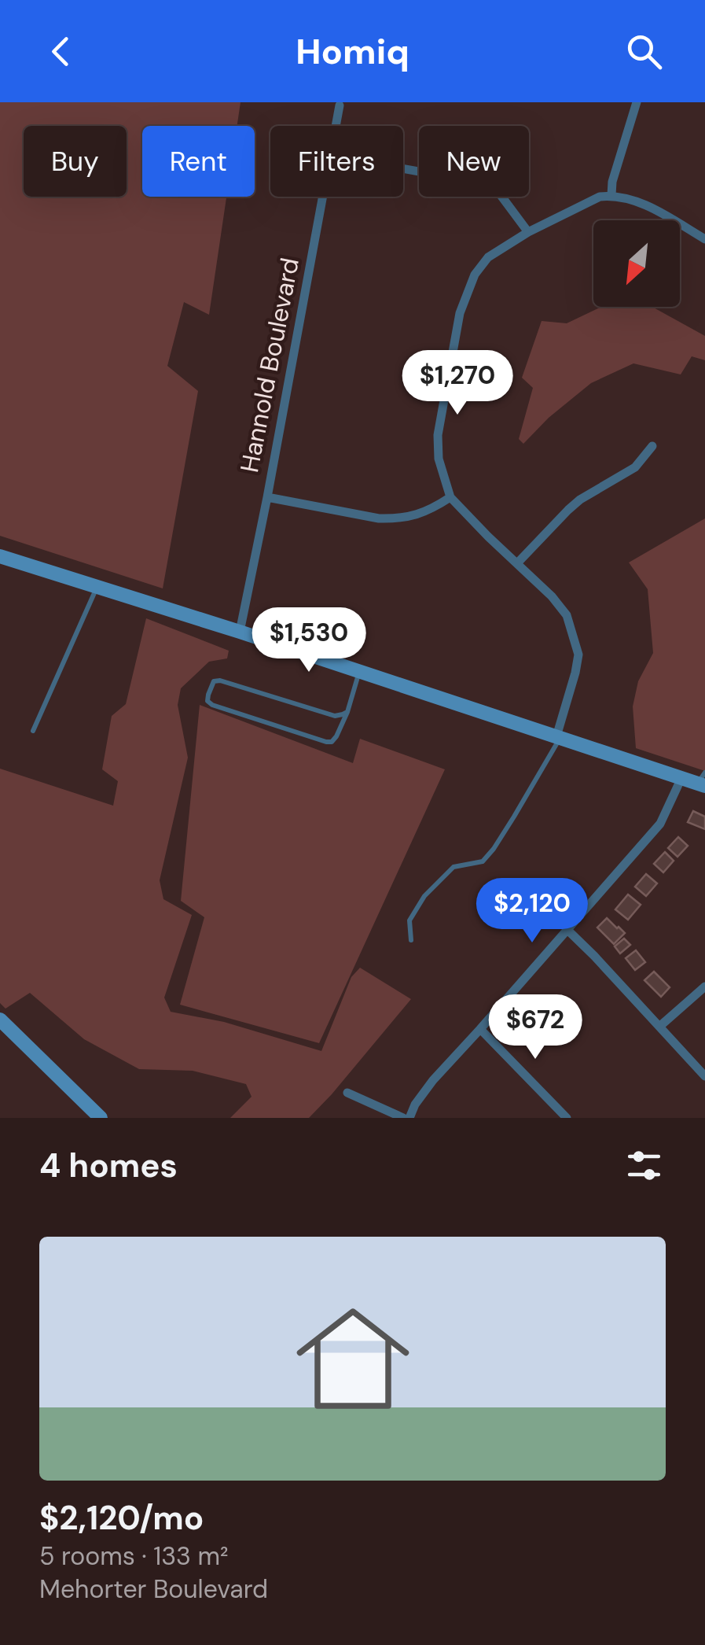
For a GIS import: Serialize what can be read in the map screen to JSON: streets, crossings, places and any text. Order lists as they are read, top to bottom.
{
  "streets": {
    "street": ["Hannold Boulevard"]
  },
  "north": "bottom left",
  "page": {
    "header": "Homiq",
    "chip": [
      "Buy",
      "Rent",
      "Filters",
      "New"
    ],
    "price": [
      "$1,270",
      "$1,530",
      "$2,120",
      "$672"
    ],
    "heading": "4 homes",
    "list": [
      {
        "name": "$2,120/mo",
        "note": "5 rooms · 133 m² · Mehorter Boulevard"
      }
    ]
  }
}
